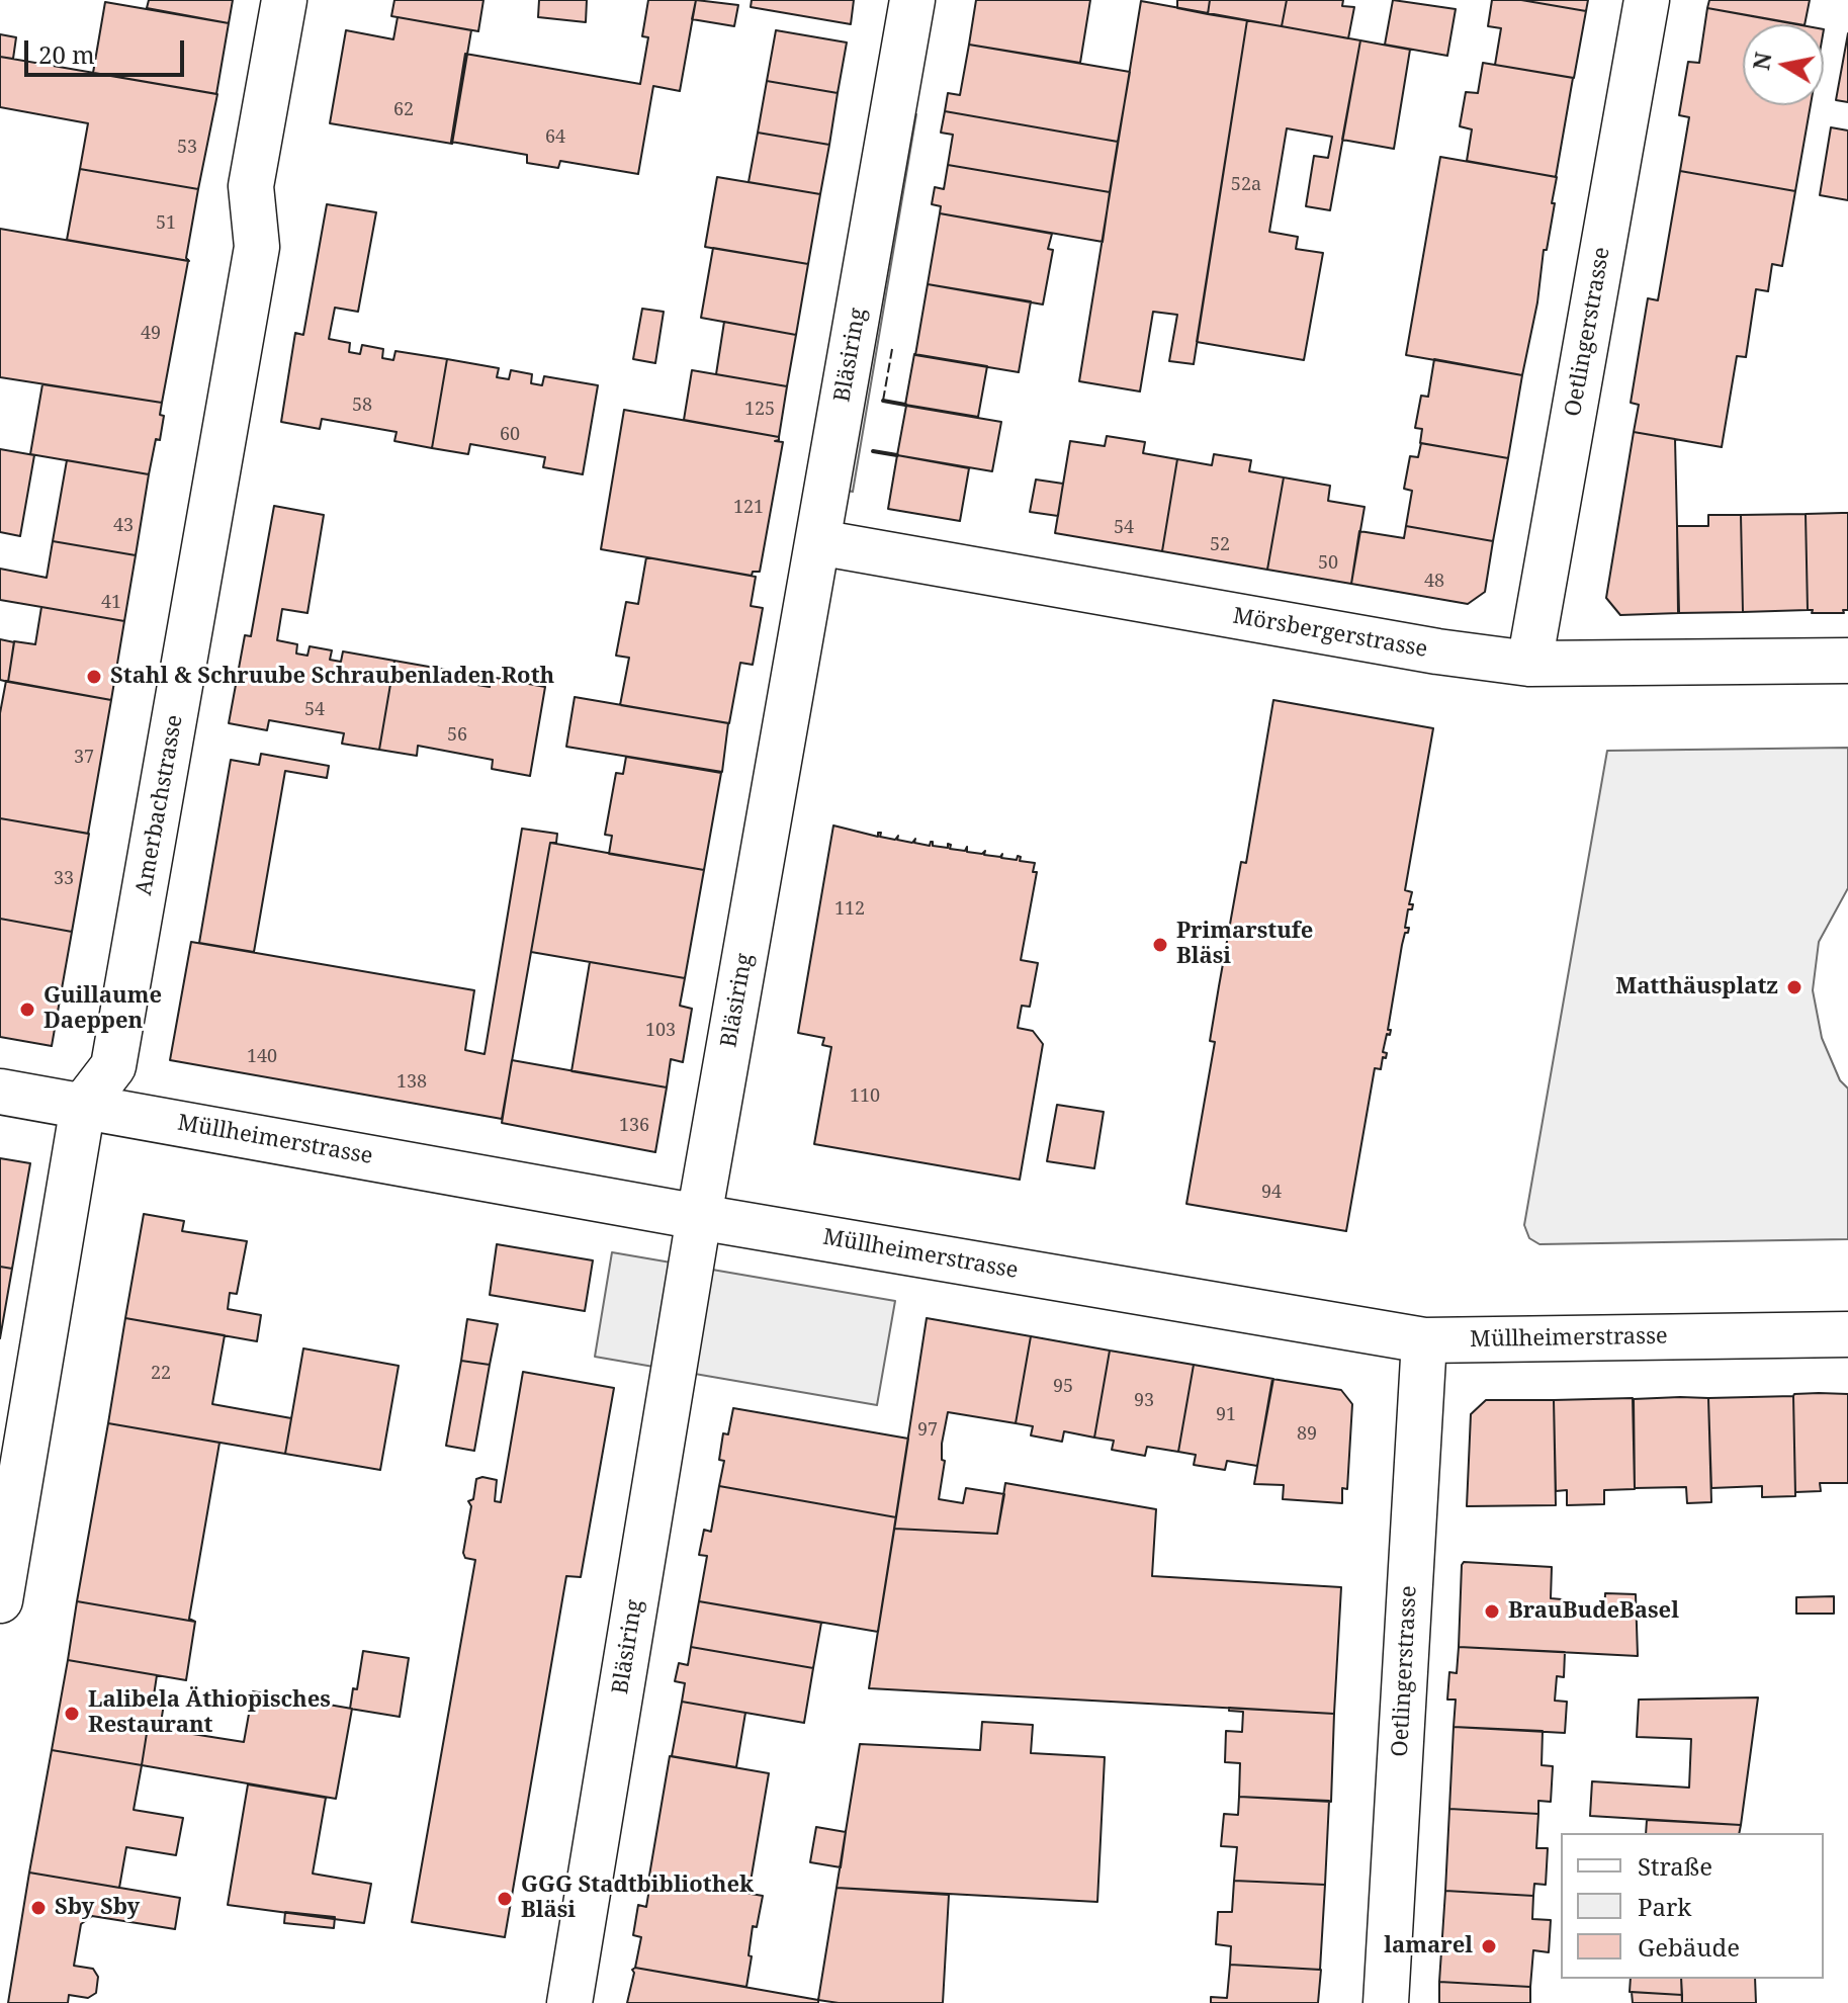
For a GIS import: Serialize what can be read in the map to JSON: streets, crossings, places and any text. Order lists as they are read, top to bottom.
{
  "streets": {
    "street": [
      "Oetlingerstrasse",
      "Bläsiring",
      "Mörsbergerstrasse",
      "Amerbachstrasse",
      "Müllheimerstrasse"
    ]
  },
  "crossings": [
    ["Oetlingerstrasse", "Mörsbergerstrasse"],
    ["Oetlingerstrasse", "Müllheimerstrasse"],
    ["Bläsiring", "Mörsbergerstrasse"],
    ["Bläsiring", "Müllheimerstrasse"],
    ["Amerbachstrasse", "Müllheimerstrasse"]
  ],
  "places": [
    "Stahl & Schruube Schraubenladen Roth",
    "Primarstufe Bläsi",
    "Matthäusplatz",
    "Guillaume Daeppen",
    "BrauBudeBasel",
    "Lalibela Äthiopisches Restaurant",
    "GGG Stadtbibliothek Bläsi",
    "Sby Sby",
    "lamarel"
  ],
  "house_numbers": [
    "62",
    "64",
    "53",
    "52a",
    "51",
    "49",
    "58",
    "125",
    "60",
    "121",
    "43",
    "54",
    "52",
    "50",
    "48",
    "41",
    "54",
    "56",
    "37",
    "33",
    "112",
    "103",
    "140",
    "138",
    "110",
    "136",
    "94",
    "22",
    "95",
    "93",
    "91",
    "97",
    "89"
  ],
  "legend": ["Straße", "Park", "Gebäude"],
  "scale_bar": "20 m",
  "north": "left"
}
